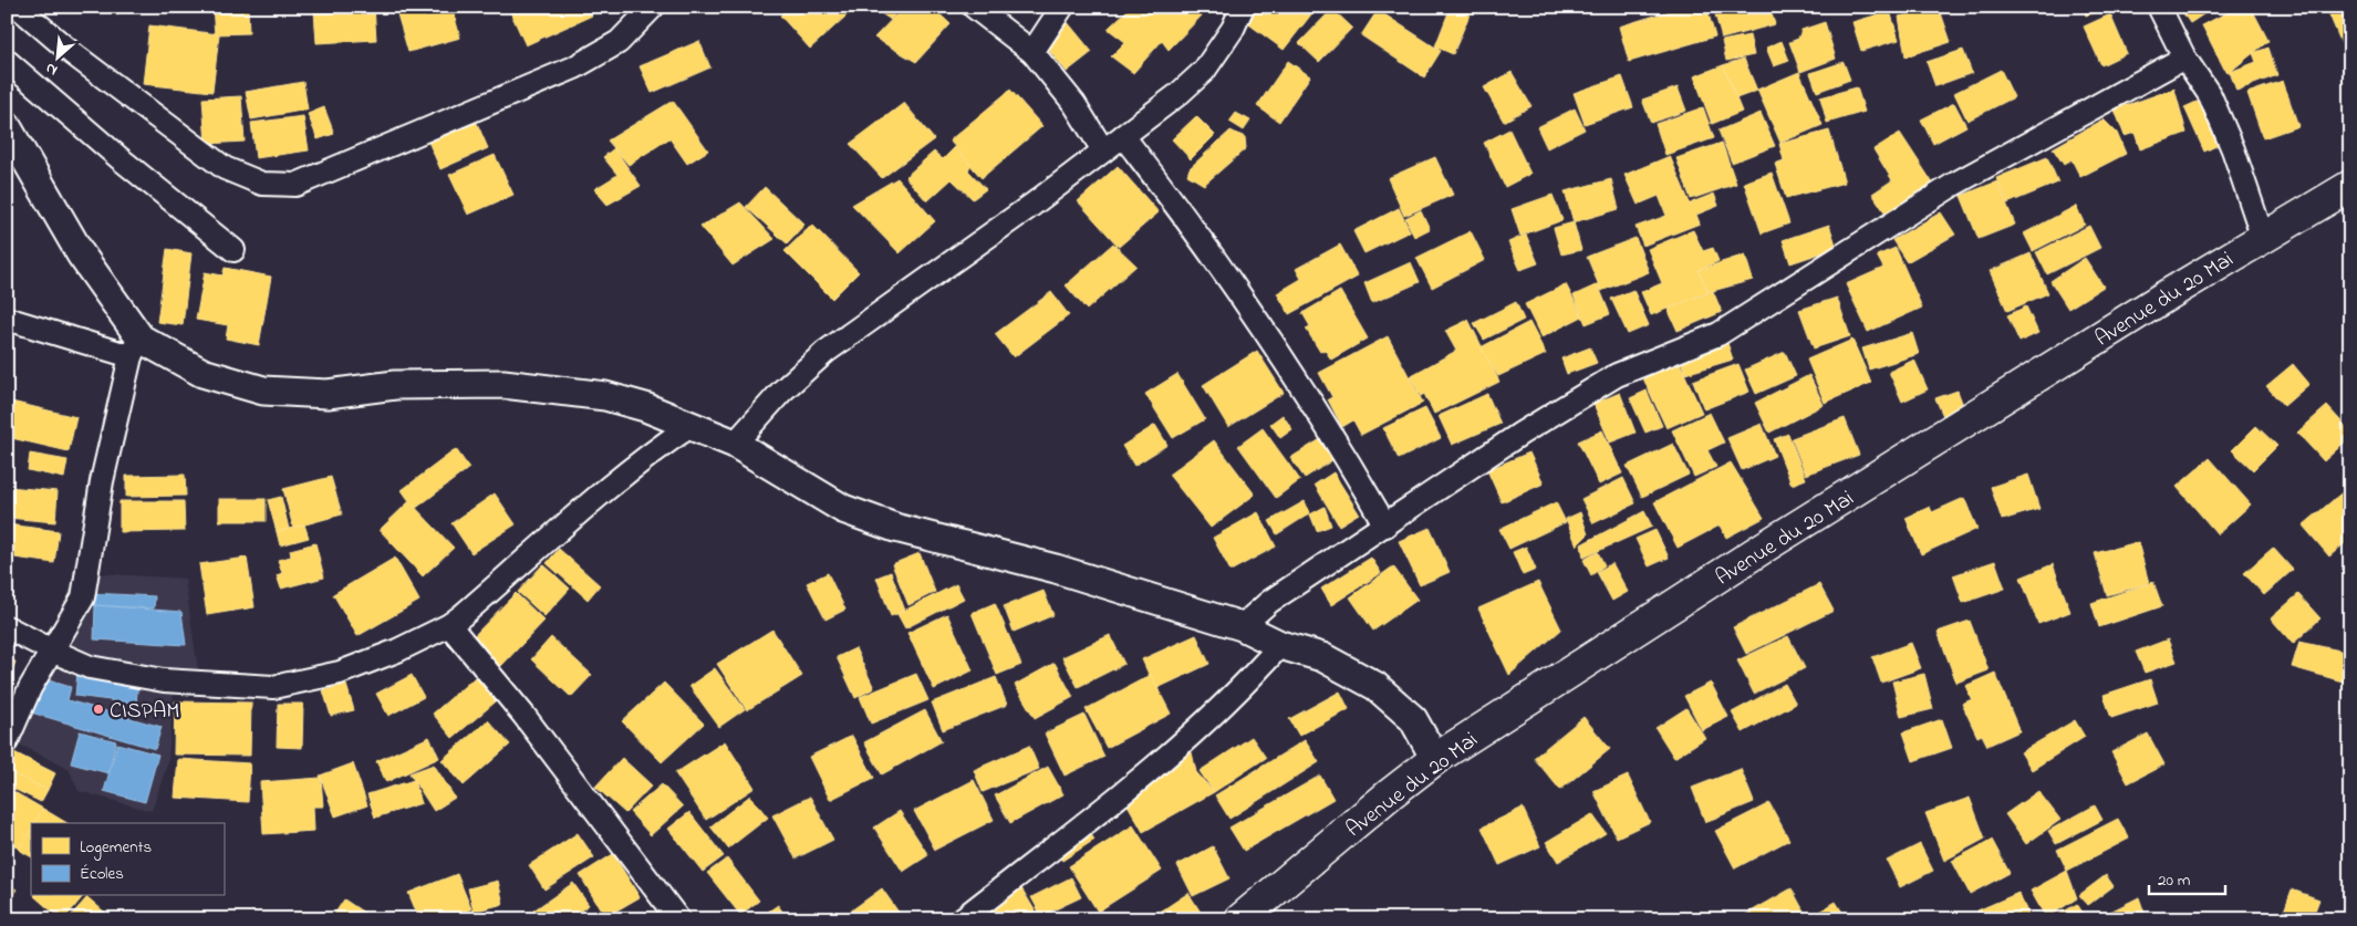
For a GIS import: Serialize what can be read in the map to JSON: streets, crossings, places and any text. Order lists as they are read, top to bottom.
{
  "streets": {
    "main road": ["Avenue du 20 Mai"]
  },
  "places": ["CISPAM"],
  "legend": ["Logements", "Écoles"],
  "scale_bar": "20 m",
  "north": "bottom left"
}
